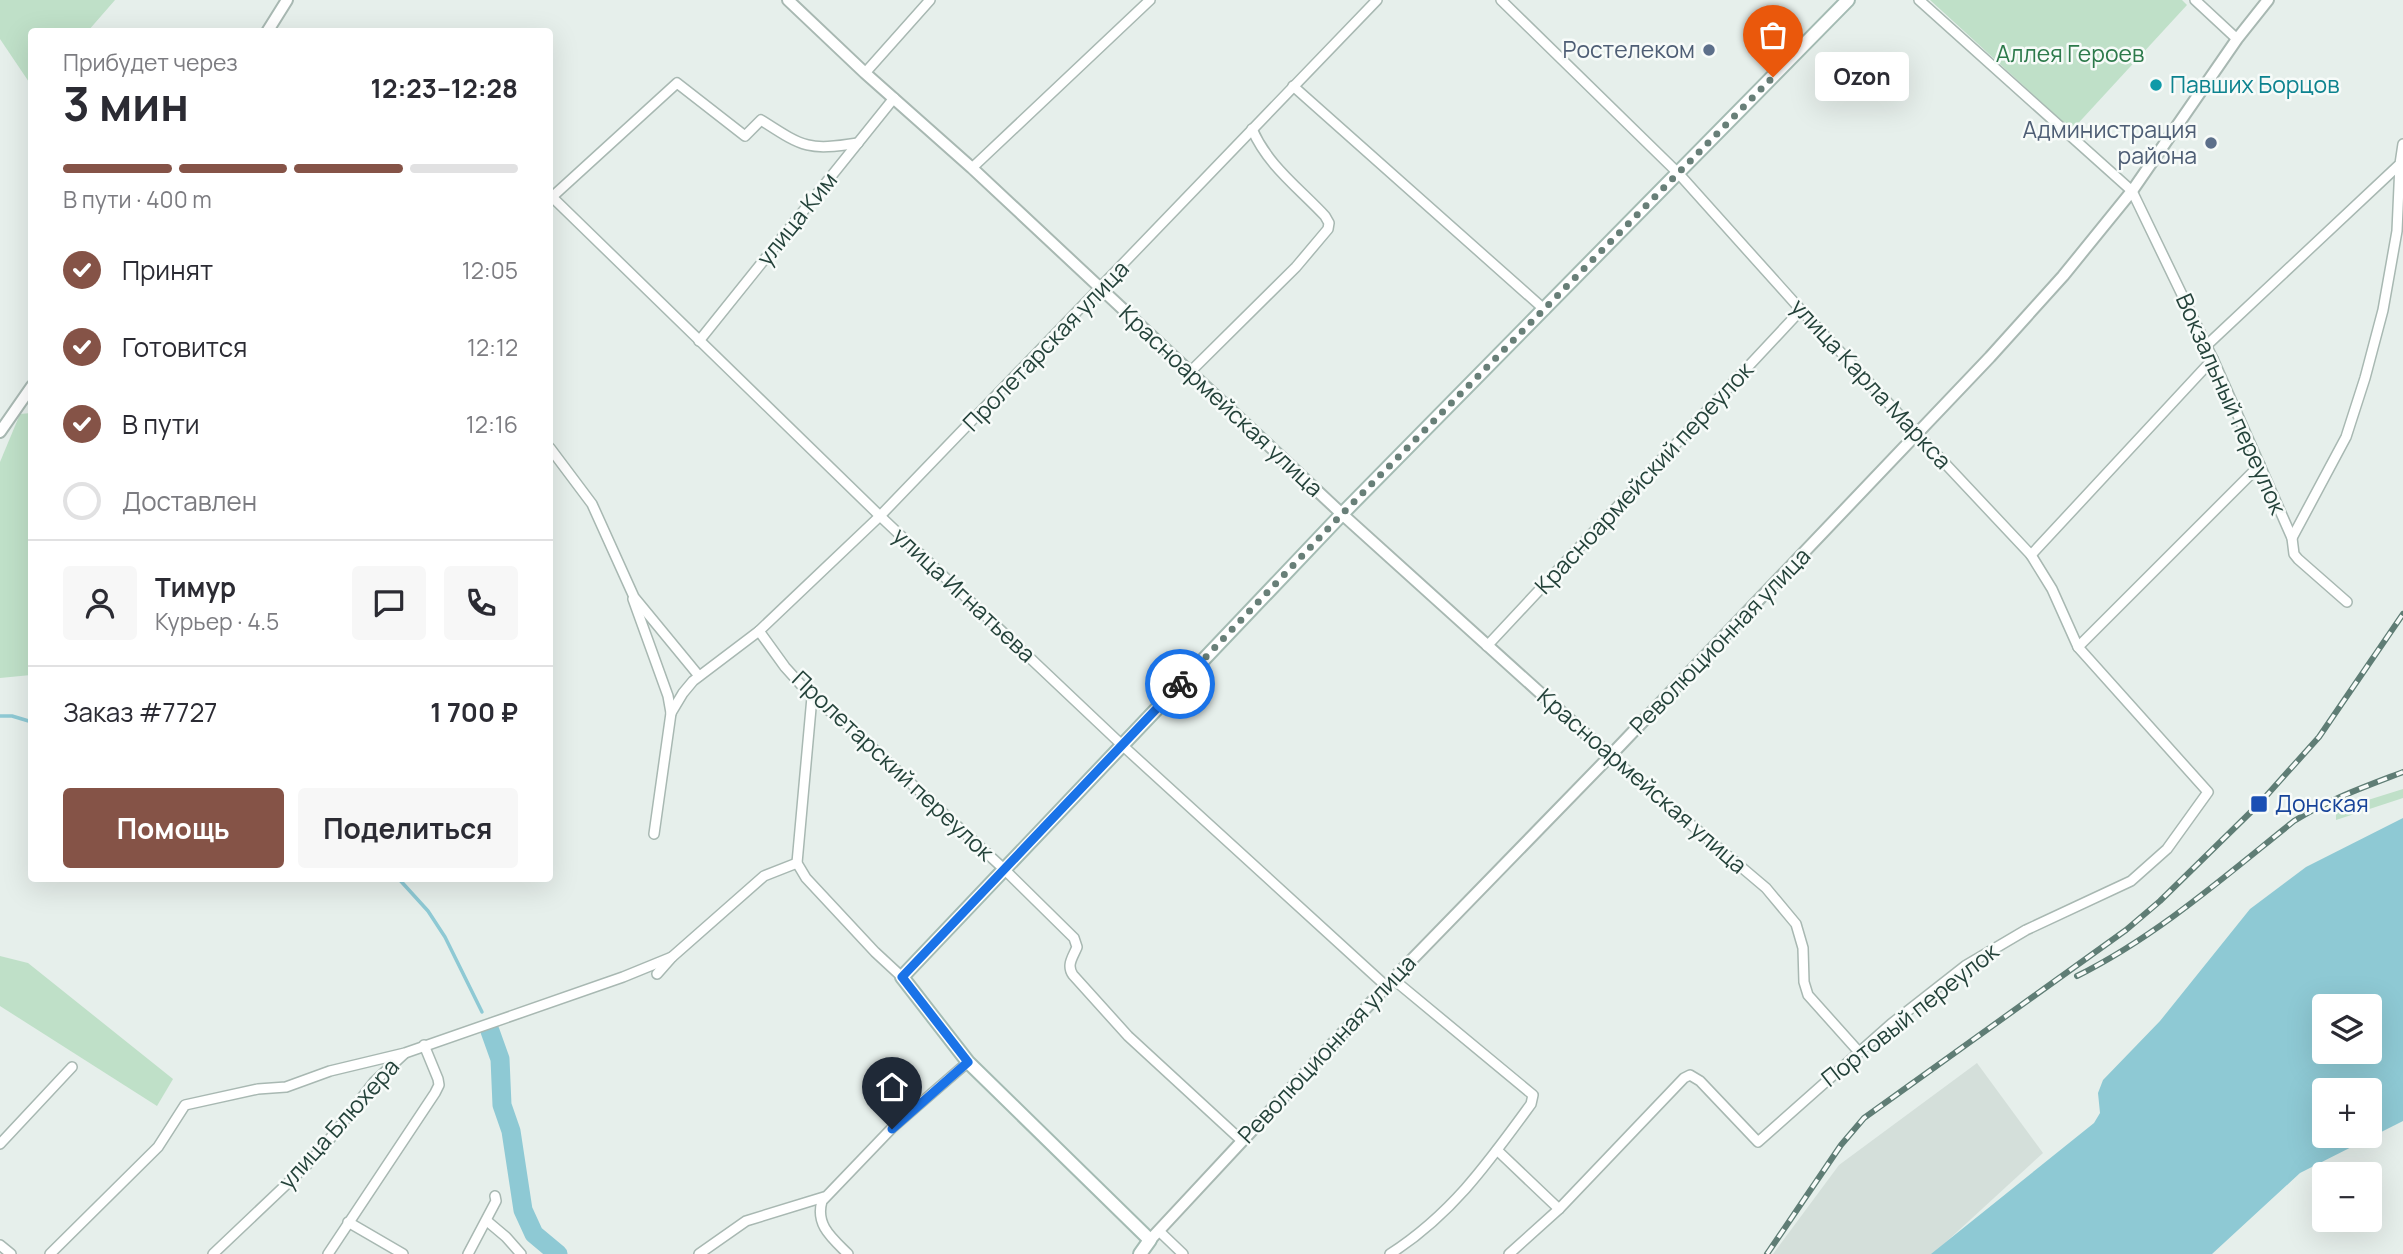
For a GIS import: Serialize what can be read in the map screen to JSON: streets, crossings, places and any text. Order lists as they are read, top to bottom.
{
  "streets": {
    "main road": ["Революционная улица"],
    "street": [
      "улица Ким",
      "Пролетарская улица",
      "улица Карла Маркса",
      "Красноармейская улица",
      "Вокзальный переулок",
      "Красноармейский переулок",
      "улица Игнатьева",
      "Пролетарский переулок",
      "Портовый переулок",
      "улица Блюхера"
    ]
  },
  "crossings": [
    ["улица Ким", "Красноармейская улица"],
    ["улица Ким", "улица Игнатьева"],
    ["Пролетарская улица", "Красноармейская улица"],
    ["Пролетарская улица", "улица Игнатьева"],
    ["Пролетарская улица", "Пролетарский переулок"],
    ["улица Карла Маркса", "Красноармейский переулок"],
    ["улица Карла Маркса", "Революционная улица"],
    ["улица Карла Маркса", "Портовый переулок"],
    ["Красноармейская улица", "Красноармейский переулок"],
    ["Красноармейская улица", "Революционная улица"],
    ["Красноармейская улица", "Портовый переулок"],
    ["Вокзальный переулок", "Революционная улица"],
    ["улица Игнатьева", "Революционная улица"],
    ["Революционная улица", "Пролетарский переулок"]
  ],
  "parks": ["Аллея Героев"],
  "places": {
    "other": [
      "Ростелеком",
      "Ozon",
      "Павших Борцов",
      "Администрация района"
    ],
    "transit": ["Донская"]
  },
  "page": {
    "heading": ["3 мин", "Прибудет через", "12:23–12:28"],
    "panel": [
      "Тимур",
      "Курьер · 4.5",
      "Заказ #7727",
      "1 700 ₽"
    ],
    "bubble": "Ozon",
    "bar": "В пути · 400 m",
    "list": [
      ["Принят", "12:05"],
      ["Готовится", "12:12"],
      ["В пути", "12:16"],
      "Доставлен"
    ],
    "buttons": ["Помощь", "Поделиться"],
    "map_buttons": ["+", "−"]
  }
}
